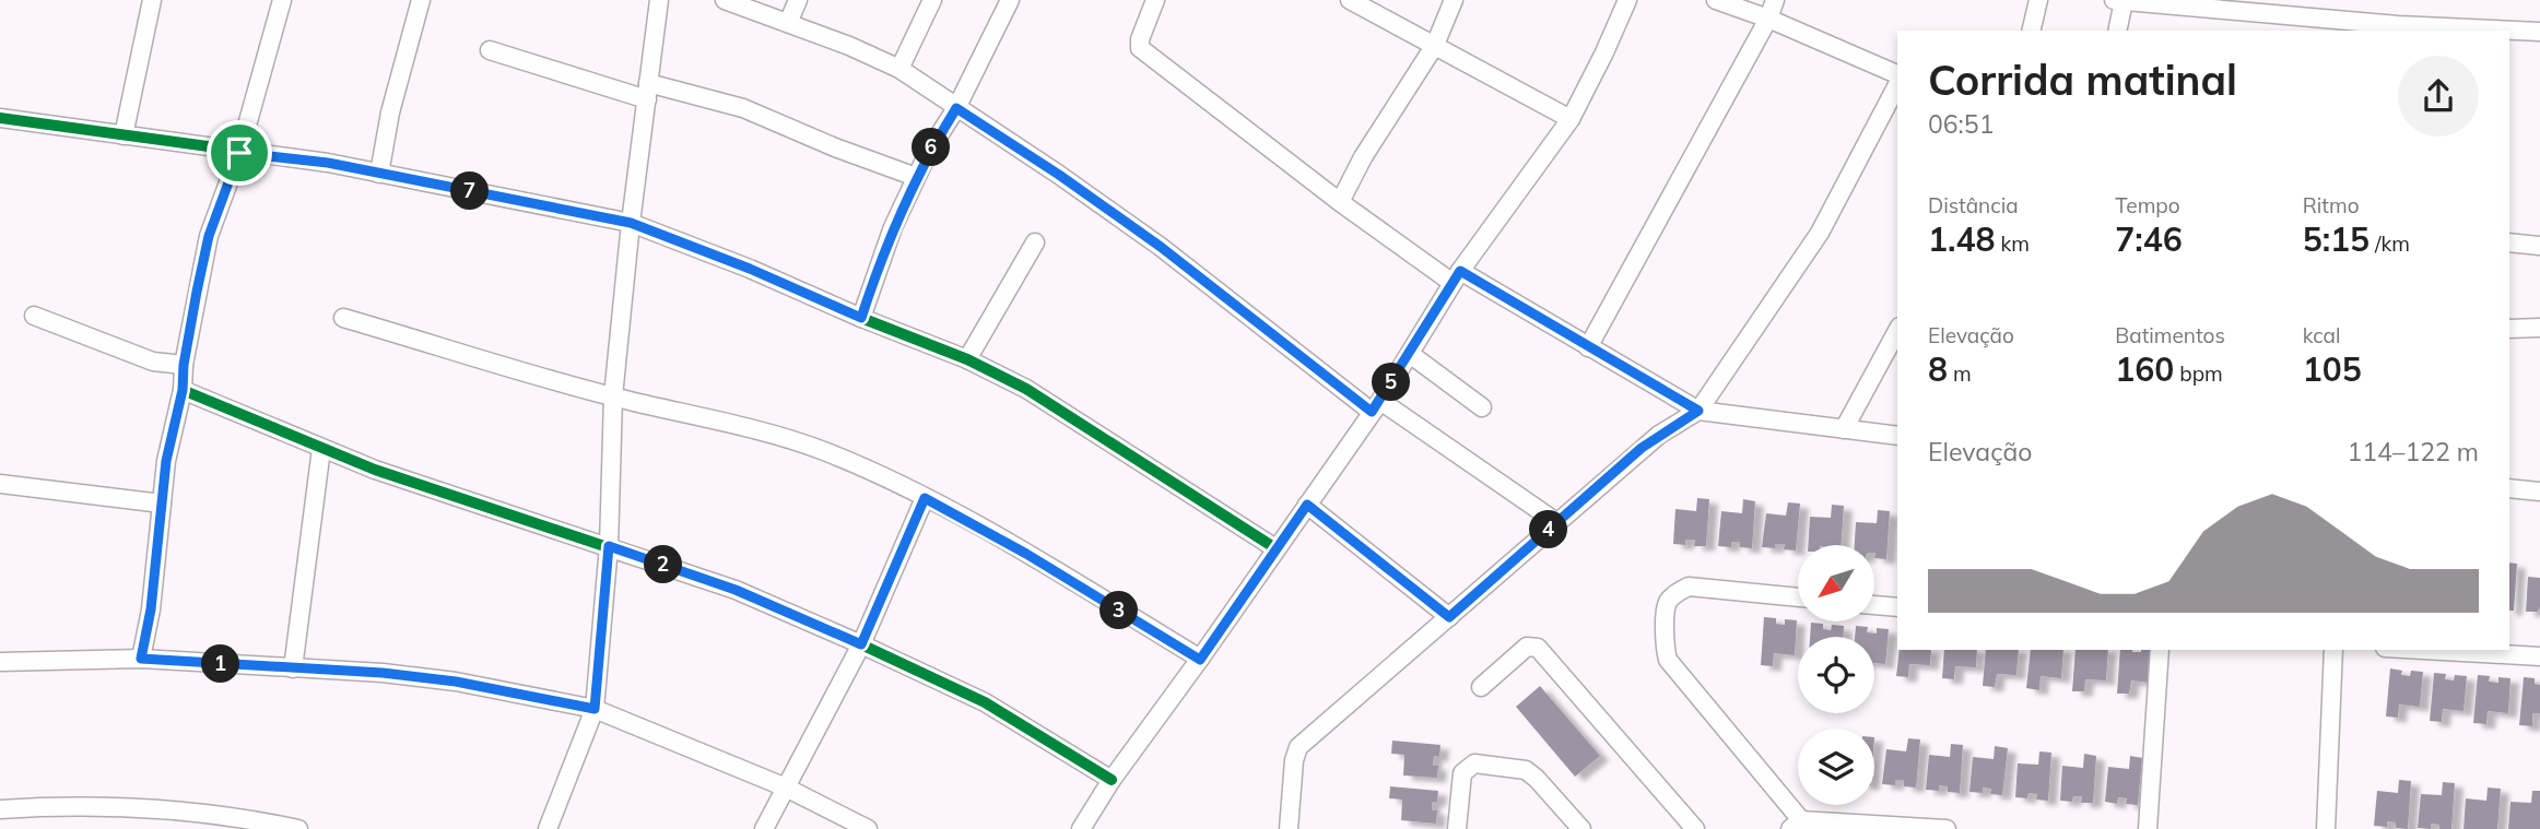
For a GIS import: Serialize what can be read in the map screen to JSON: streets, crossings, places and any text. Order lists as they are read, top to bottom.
{
  "north": "bottom left",
  "page": {
    "heading": ["Corrida matinal", "06:51"],
    "pins": [
      "6",
      "7",
      "5",
      "4",
      "2",
      "3",
      "1"
    ],
    "stats": [
      ["Distância", "1.48 km"],
      ["Tempo", "7:46"],
      ["Ritmo", "5:15 /km"],
      ["Elevação", "8 m"],
      ["Batimentos", "160 bpm"],
      ["kcal", "105"]
    ],
    "chart": ["Elevação", "114–122 m"]
  }
}
